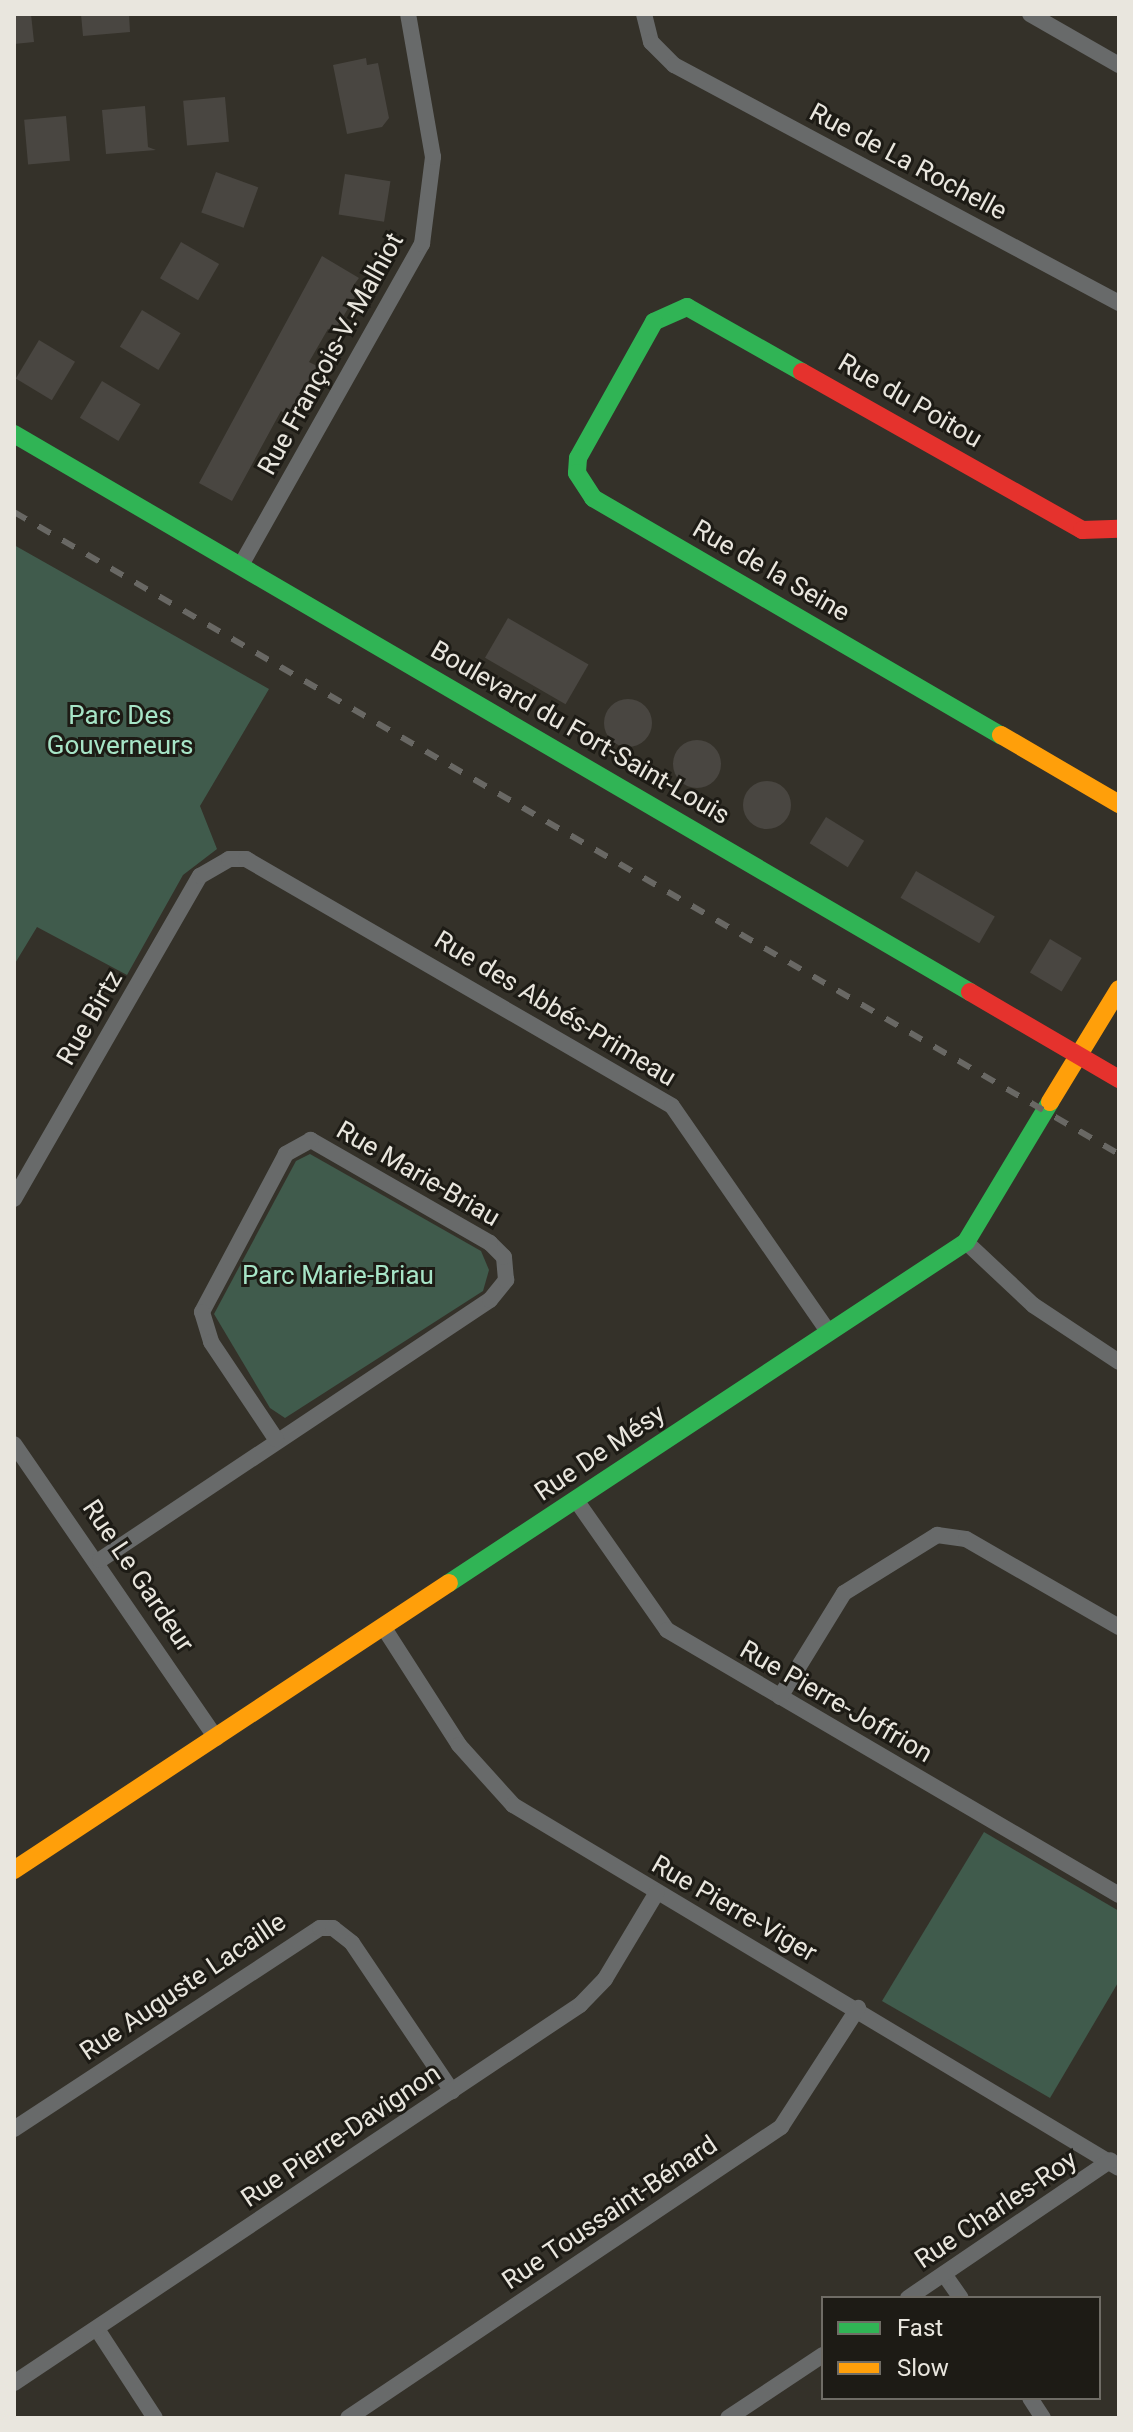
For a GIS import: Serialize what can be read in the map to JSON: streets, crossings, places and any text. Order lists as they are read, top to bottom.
{
  "streets": {
    "street": [
      "Rue de La Rochelle",
      "Rue François-V.-Malhiot",
      "Rue du Poitou",
      "Rue de la Seine",
      "Boulevard du Fort-Saint-Louis",
      "Rue des Abbés-Primeau",
      "Rue Birtz",
      "Rue Marie-Briau",
      "Rue De Mésy",
      "Rue Le Gardeur",
      "Rue Pierre-Joffrion",
      "Rue Pierre-Viger",
      "Rue Auguste Lacaille",
      "Rue Pierre-Davignon",
      "Rue Charles-Roy",
      "Rue Toussaint-Bénard"
    ]
  },
  "crossings": [
    ["Rue François-V.-Malhiot", "Boulevard du Fort-Saint-Louis"],
    ["Rue du Poitou", "Rue de la Seine"],
    ["Boulevard du Fort-Saint-Louis", "Rue De Mésy"],
    ["Rue des Abbés-Primeau", "Rue Birtz"],
    ["Rue des Abbés-Primeau", "Rue De Mésy"],
    ["Rue Marie-Briau", "Rue Le Gardeur"],
    ["Rue De Mésy", "Rue Le Gardeur"],
    ["Rue De Mésy", "Rue Pierre-Joffrion"],
    ["Rue De Mésy", "Rue Pierre-Viger"],
    ["Rue Pierre-Viger", "Rue Pierre-Davignon"],
    ["Rue Pierre-Viger", "Rue Charles-Roy"],
    ["Rue Pierre-Viger", "Rue Toussaint-Bénard"],
    ["Rue Auguste Lacaille", "Rue Pierre-Davignon"]
  ],
  "parks": ["Parc Des Gouverneurs", "Parc Marie-Briau"],
  "legend": ["Fast", "Slow"]
}
